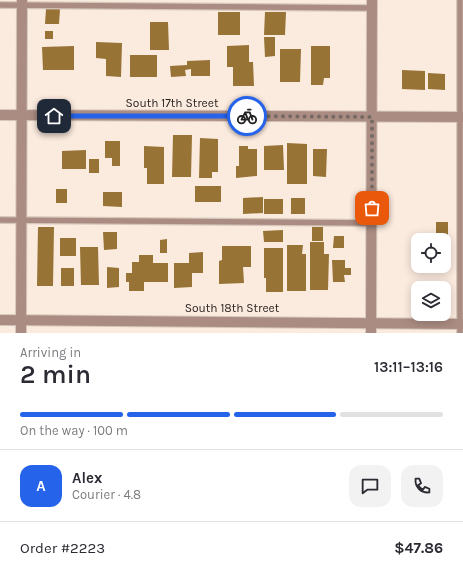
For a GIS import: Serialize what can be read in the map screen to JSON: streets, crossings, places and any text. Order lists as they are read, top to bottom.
{
  "streets": {
    "street": ["South 17th Street", "South 18th Street"]
  },
  "page": {
    "heading": ["2 min", "Arriving in", "13:11–13:16"],
    "panel": [
      "Alex",
      "Courier · 4.8",
      "Order #2223",
      "$47.86"
    ],
    "bar": "On the way · 100 m",
    "round": "A"
  }
}
